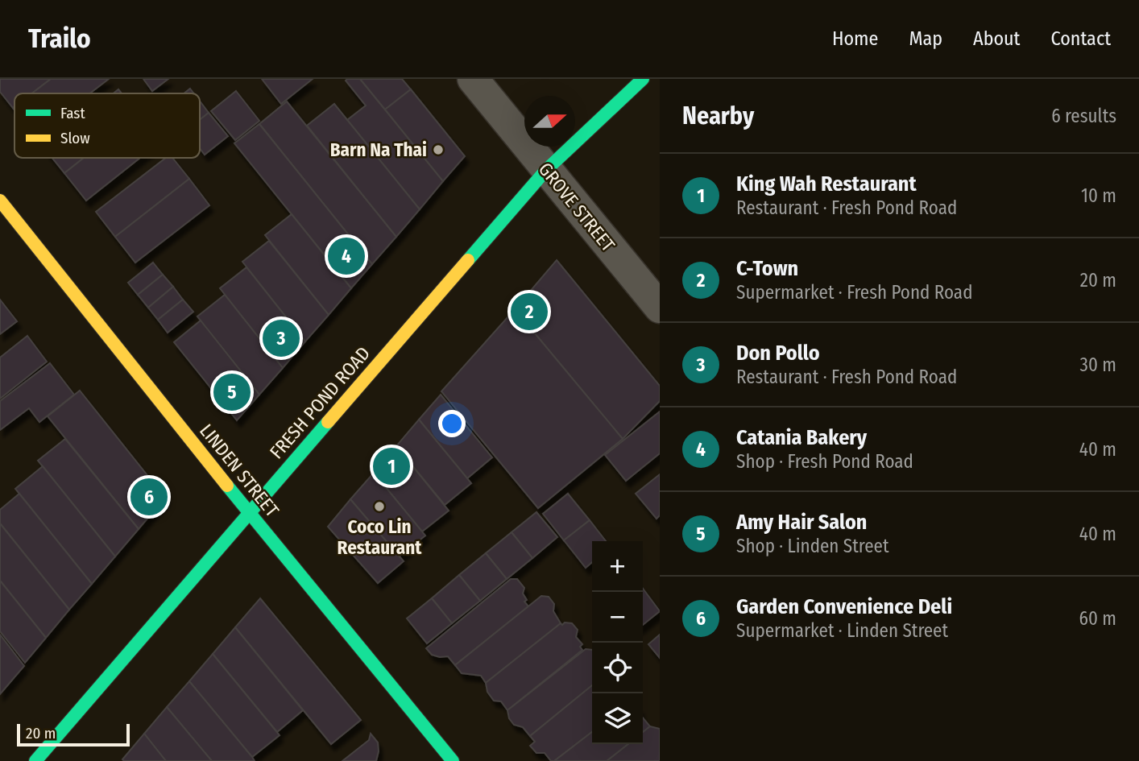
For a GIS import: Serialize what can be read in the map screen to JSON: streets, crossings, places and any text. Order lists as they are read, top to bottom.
{
  "streets": {
    "main road": ["FRESH POND ROAD", "LINDEN STREET"],
    "street": ["GROVE STREET"]
  },
  "crossings": [
    ["GROVE STREET", "FRESH POND ROAD"],
    ["FRESH POND ROAD", "LINDEN STREET"]
  ],
  "places": ["Barn Na Thai", "Coco Lin Restaurant"],
  "legend": ["Fast", "Slow"],
  "scale_bar": "20 m",
  "north": "right",
  "page": {
    "header": "Trailo",
    "nav": [
      "Home",
      "Map",
      "About",
      "Contact"
    ],
    "heading": ["Nearby", "6 results"],
    "list": [
      {
        "mark": "1",
        "name": "King Wah Restaurant",
        "note": "Restaurant · Fresh Pond Road",
        "value": "10 m"
      },
      {
        "mark": "2",
        "name": "C-Town",
        "note": "Supermarket · Fresh Pond Road",
        "value": "20 m"
      },
      {
        "mark": "3",
        "name": "Don Pollo",
        "note": "Restaurant · Fresh Pond Road",
        "value": "30 m"
      },
      {
        "mark": "4",
        "name": "Catania Bakery",
        "note": "Shop · Fresh Pond Road",
        "value": "40 m"
      },
      {
        "mark": "5",
        "name": "Amy Hair Salon",
        "note": "Shop · Linden Street",
        "value": "40 m"
      },
      {
        "mark": "6",
        "name": "Garden Convenience Deli",
        "note": "Supermarket · Linden Street",
        "value": "60 m"
      }
    ],
    "pins": [
      "4",
      "2",
      "3",
      "5",
      "1",
      "6"
    ],
    "map_buttons": ["+", "−"],
    "scale": "20 m"
  }
}
